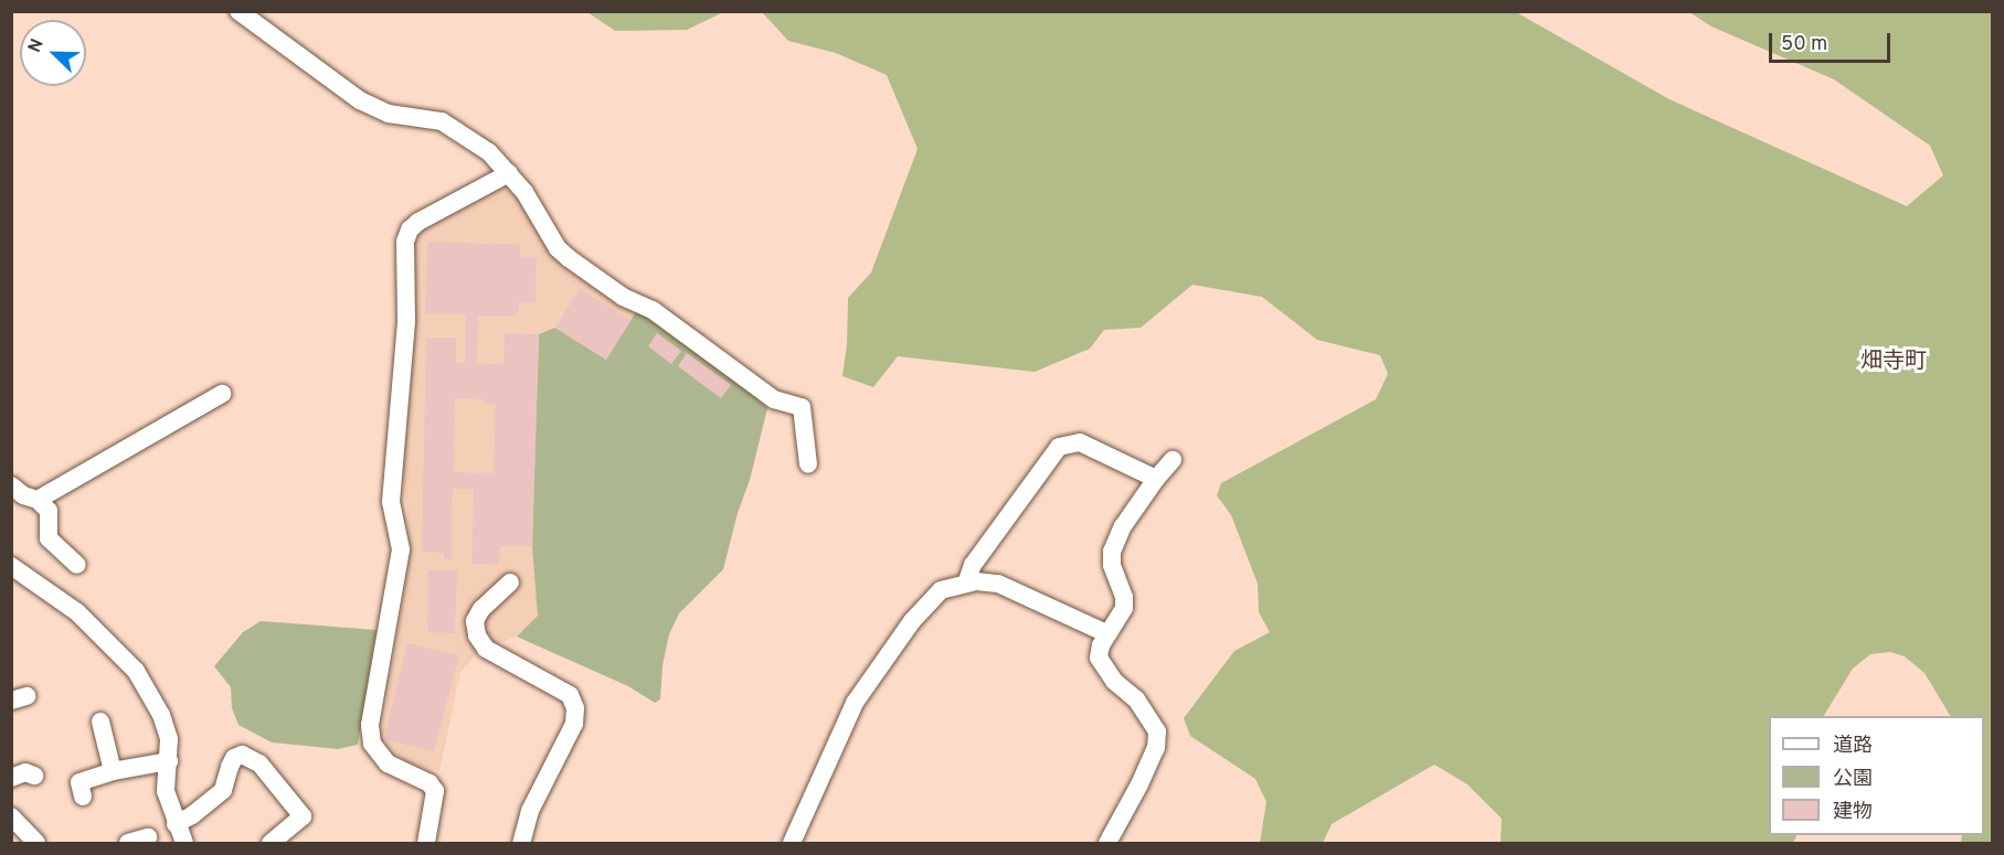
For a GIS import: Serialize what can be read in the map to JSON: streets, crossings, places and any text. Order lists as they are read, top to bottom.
{
  "districts": ["畑寺町"],
  "legend": ["道路", "公園", "建物"],
  "scale_bar": "50 m",
  "north": "top left"
}
